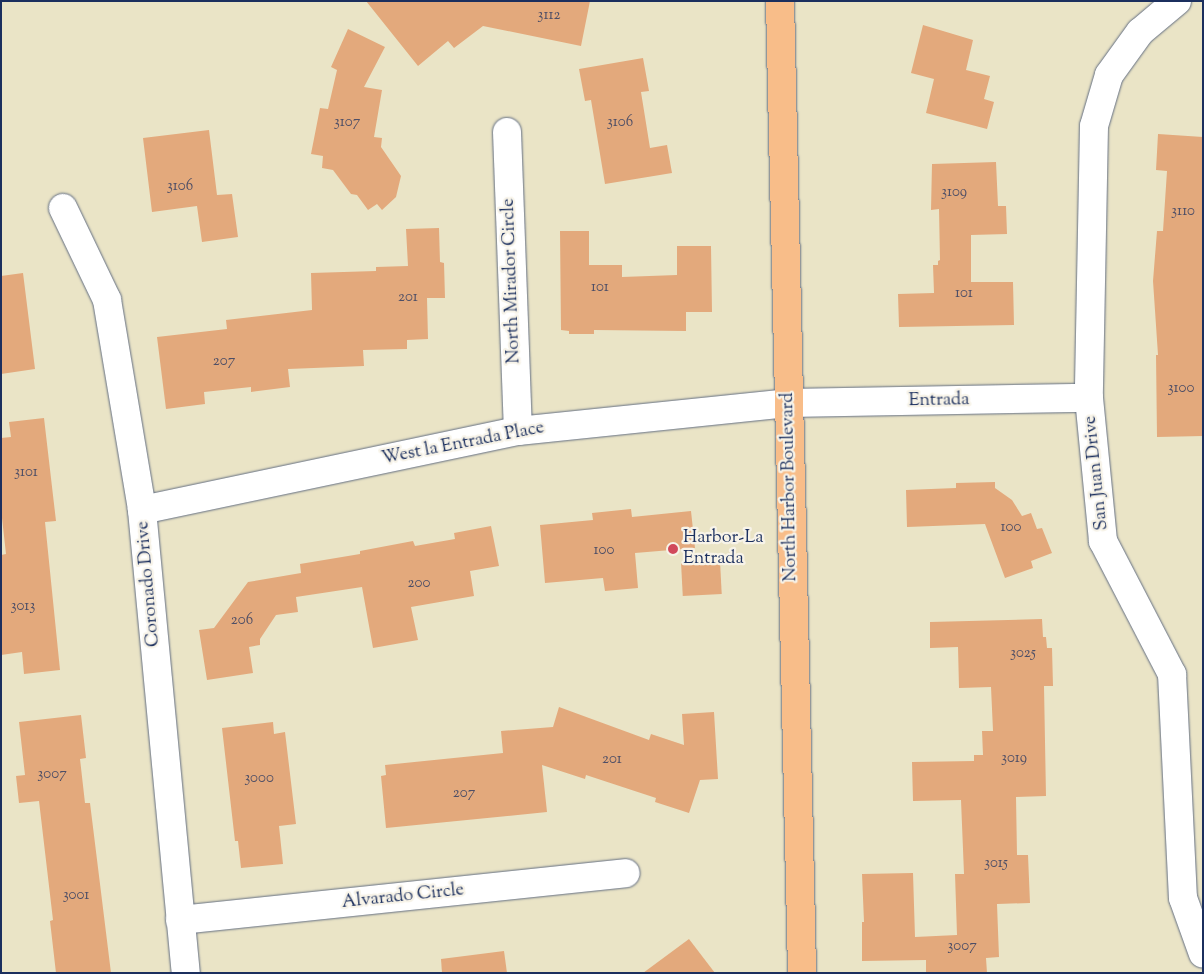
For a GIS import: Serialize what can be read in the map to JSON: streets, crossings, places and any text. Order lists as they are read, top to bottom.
{
  "streets": {
    "main road": ["North Harbor Boulevard"],
    "street": [
      "North Mirador Circle",
      "Entrada",
      "West la Entrada Place",
      "San Juan Drive",
      "Coronado Drive",
      "Alvarado Circle"
    ]
  },
  "crossings": [
    ["North Mirador Circle", "West la Entrada Place"],
    ["Entrada", "West la Entrada Place"],
    ["Entrada", "San Juan Drive"],
    ["Entrada", "North Harbor Boulevard"],
    ["West la Entrada Place", "North Harbor Boulevard"],
    ["West la Entrada Place", "Coronado Drive"],
    ["Coronado Drive", "Alvarado Circle"]
  ],
  "places": ["Harbor-La Entrada"],
  "house_numbers": [
    "3112",
    "3107",
    "3106",
    "3106",
    "3109",
    "3110",
    "101",
    "101",
    "201",
    "207",
    "3100",
    "3101",
    "100",
    "100",
    "200",
    "3013",
    "206",
    "3025",
    "3019",
    "201",
    "3007",
    "3000",
    "207",
    "3015",
    "3001",
    "3007"
  ]
}
